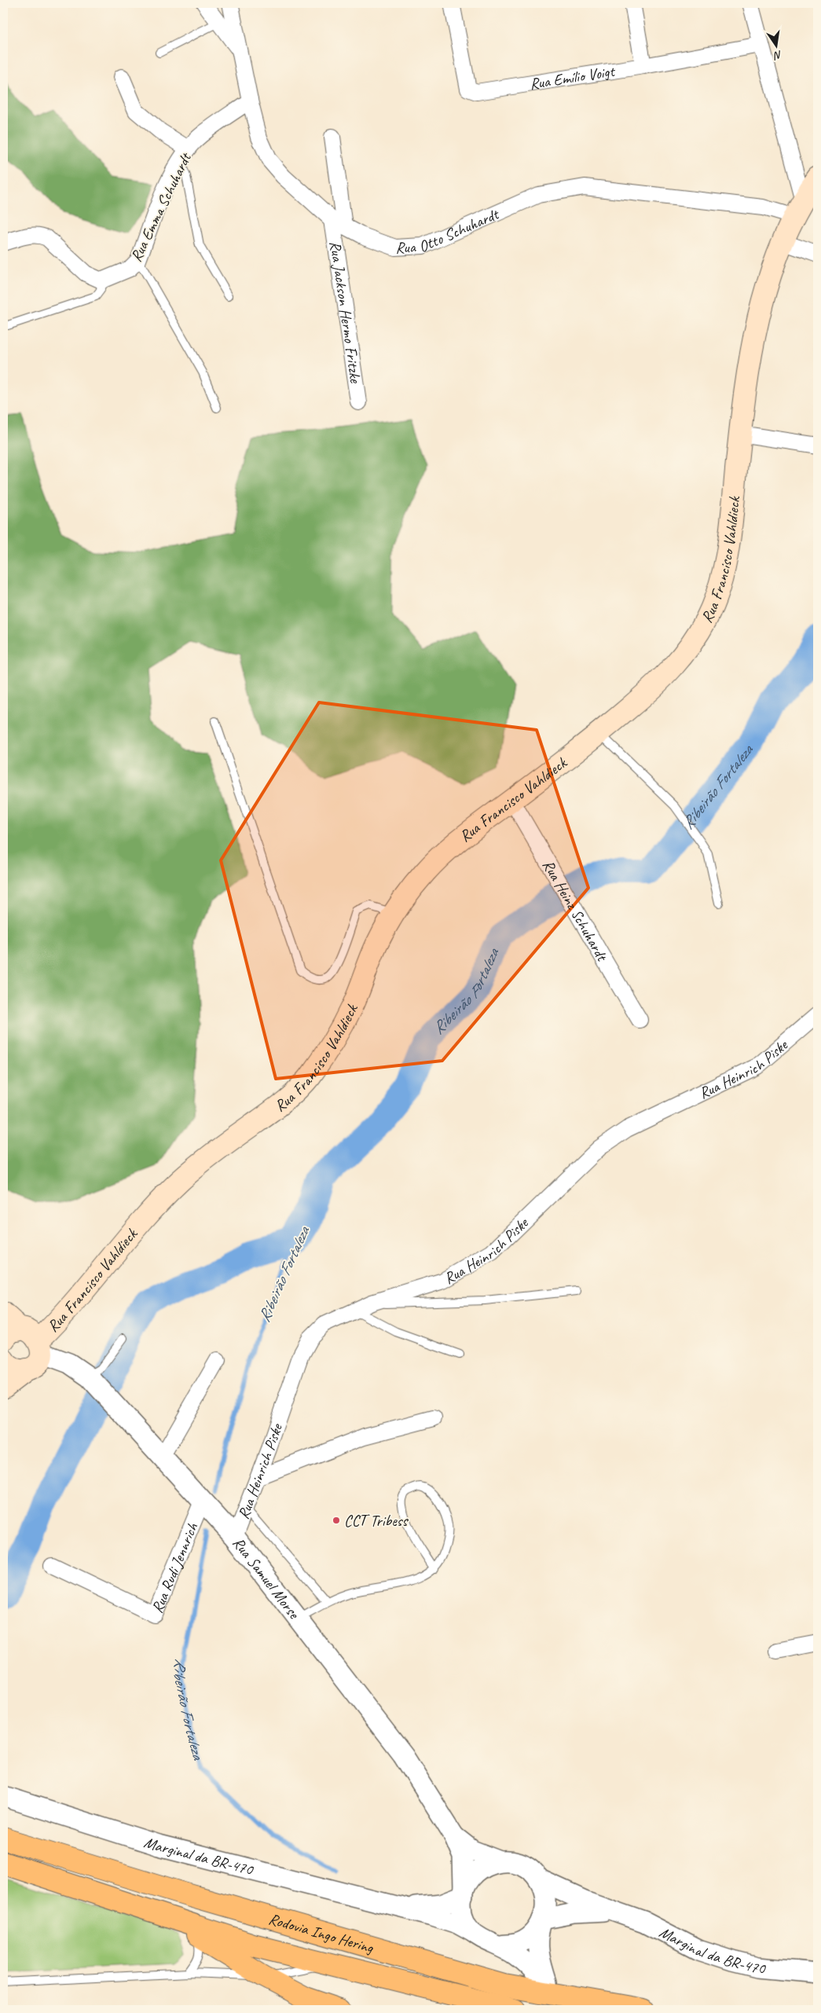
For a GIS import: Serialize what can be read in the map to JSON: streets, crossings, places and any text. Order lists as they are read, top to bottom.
{
  "streets": {
    "highway": ["Rodovia Ingo Hering"],
    "main road": ["Rua Francisco Vahldieck"],
    "street": [
      "Rua Emílio Voigt",
      "Rua Emma Schuhardt",
      "Rua Otto Schuhardt",
      "Rua Jackson Hermo Fritzke",
      "Rua Heinz Schuhardt",
      "Rua Heinrich Piske",
      "Rua Rudi Jennrich",
      "Rua Samuel Morse",
      "Marginal da BR-470"
    ]
  },
  "crossings": [
    ["Rua Emma Schuhardt", "Rua Otto Schuhardt"],
    ["Rua Otto Schuhardt", "Rua Jackson Hermo Fritzke"],
    ["Rua Otto Schuhardt", "Rua Francisco Vahldieck"],
    ["Rua Francisco Vahldieck", "Rua Heinz Schuhardt"],
    ["Rua Francisco Vahldieck", "Rua Samuel Morse"],
    ["Rua Heinrich Piske", "Rua Samuel Morse"],
    ["Rua Rudi Jennrich", "Rua Samuel Morse"],
    ["Rua Samuel Morse", "Marginal da BR-470"]
  ],
  "water": ["Ribeirão Fortaleza"],
  "places": ["CCT Tribess"],
  "north": "bottom"
}
